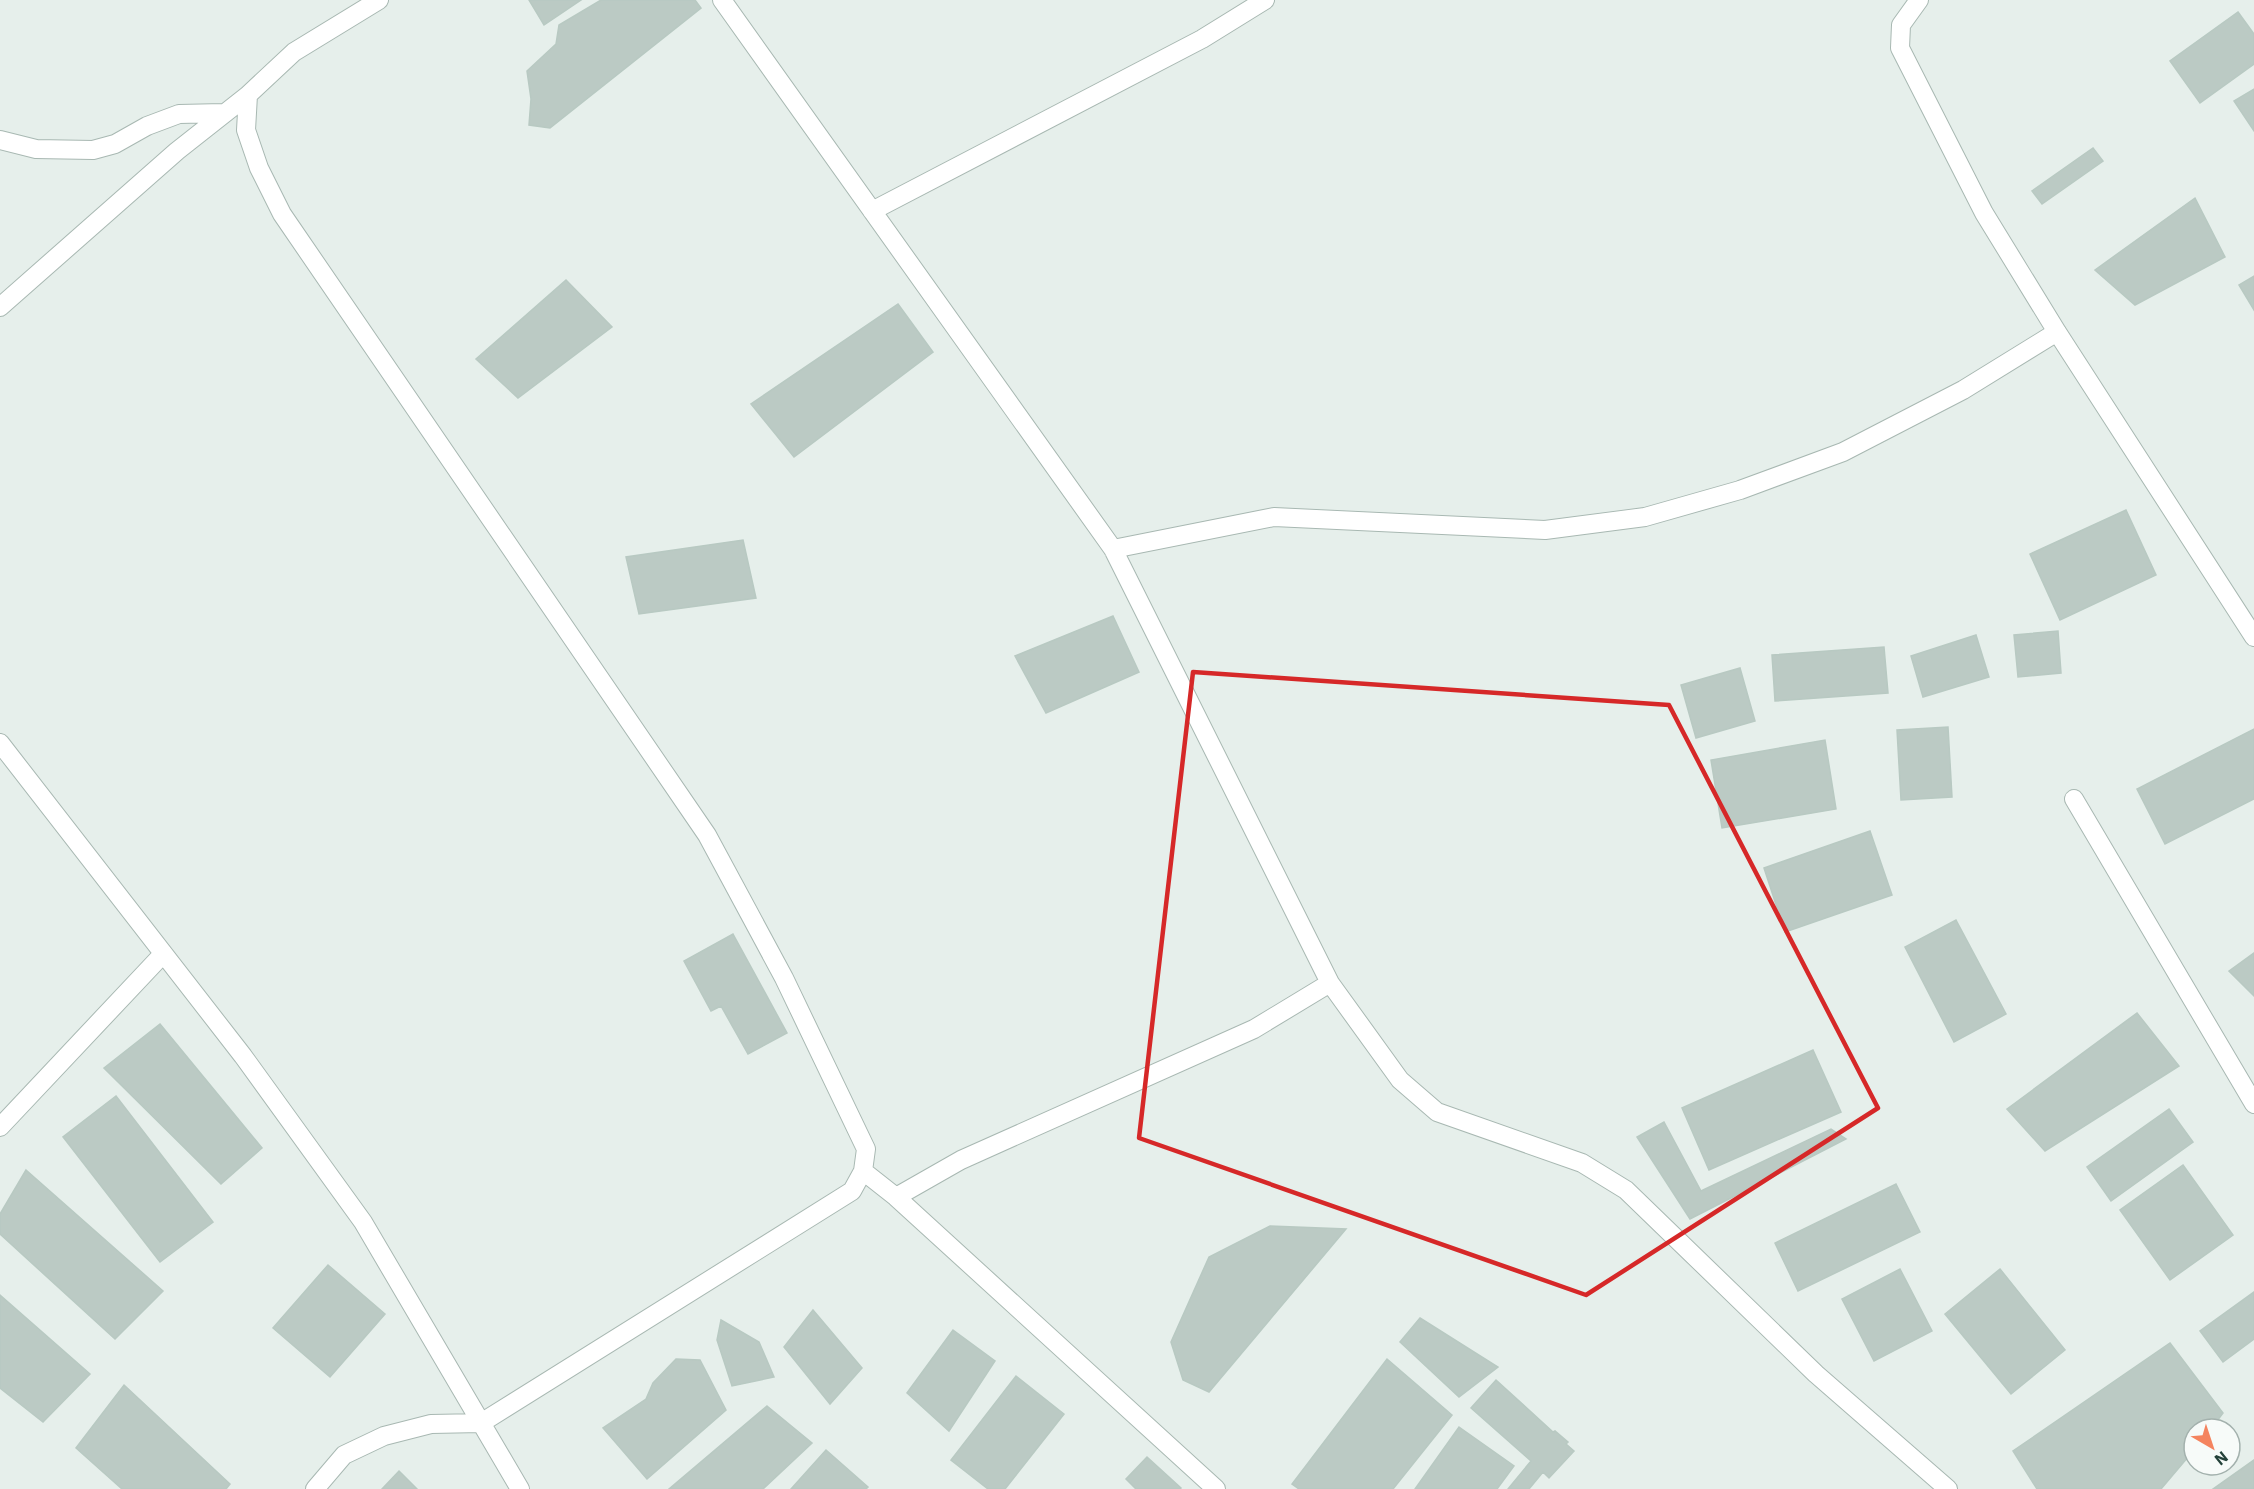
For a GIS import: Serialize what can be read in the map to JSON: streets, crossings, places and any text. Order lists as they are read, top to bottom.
{
  "north": "bottom right"
}
